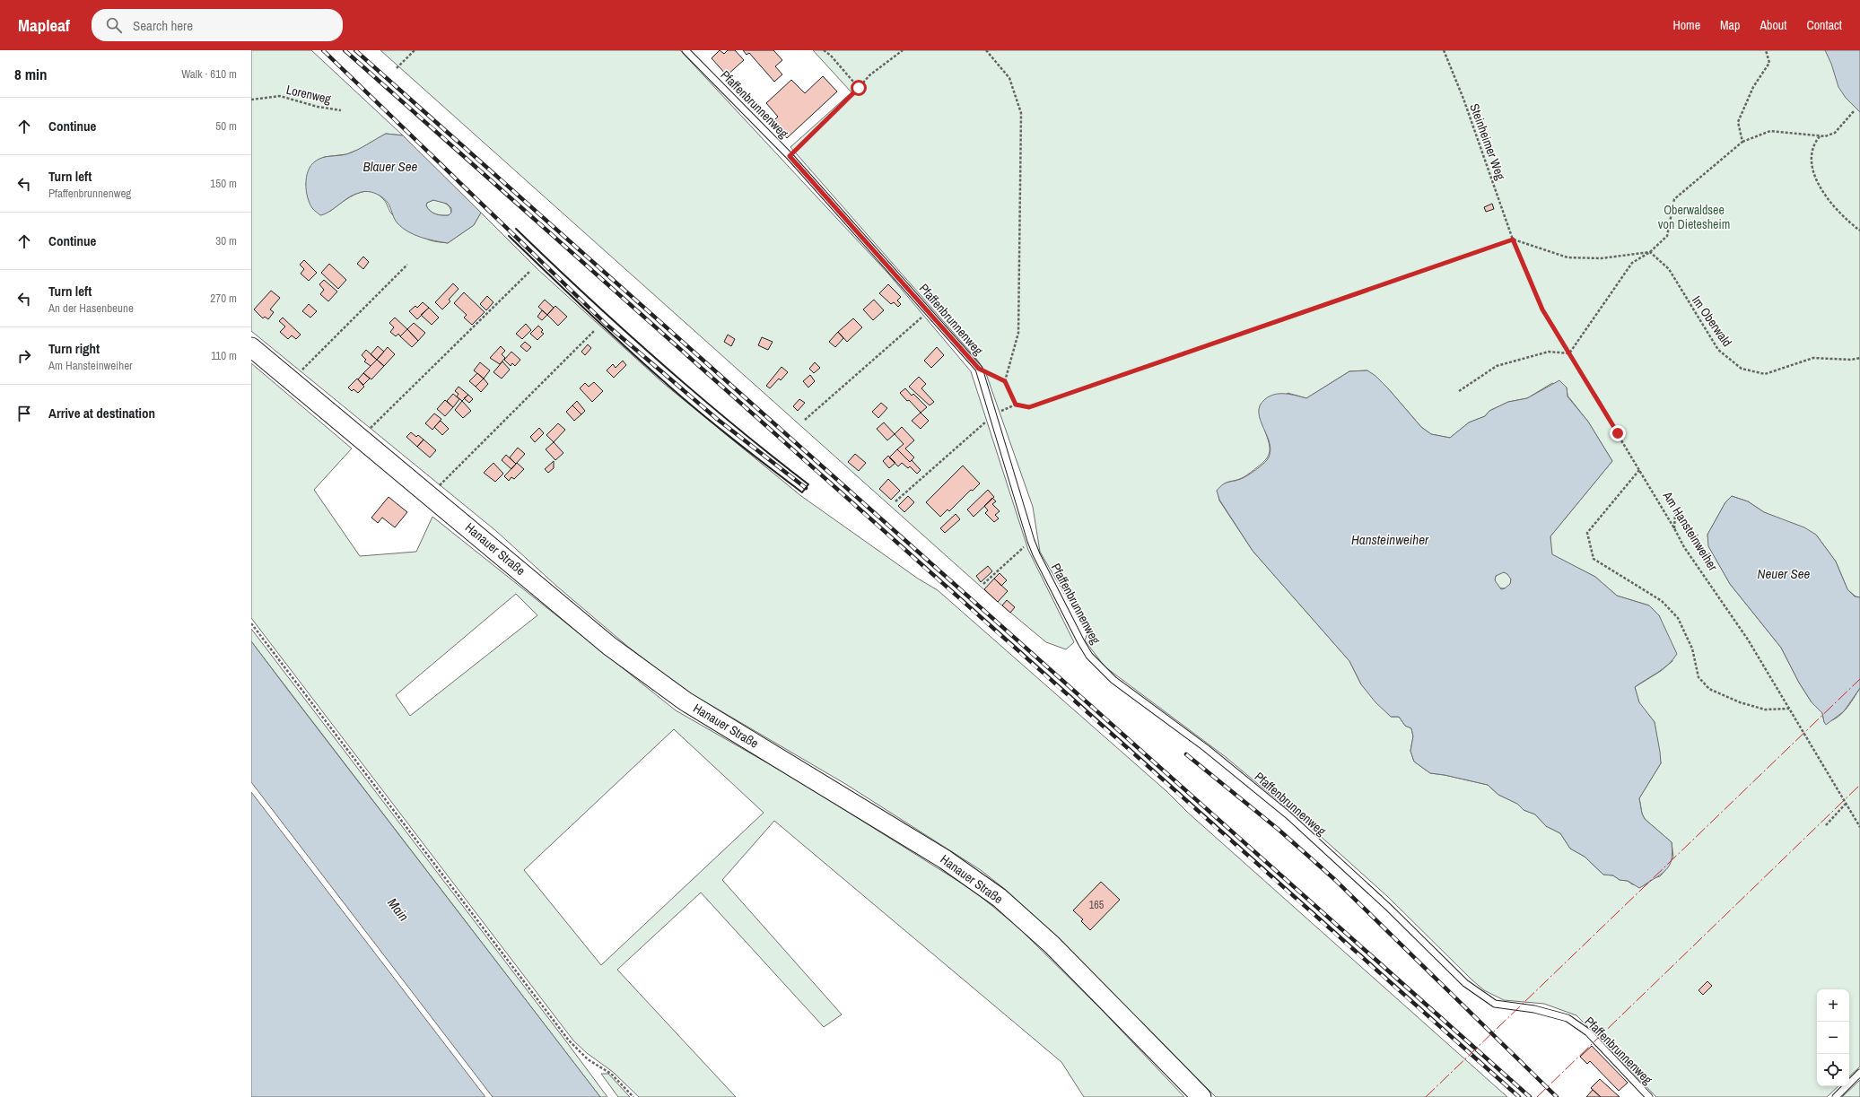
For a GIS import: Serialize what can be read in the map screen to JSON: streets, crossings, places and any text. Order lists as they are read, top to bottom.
{
  "streets": {
    "main road": ["Hanauer Straße"],
    "lane": ["Pfaffenbrunnenweg"],
    "path": [
      "Lorenweg",
      "Steinheimer Weg",
      "Im Oberwald",
      "Am Hansteinweiher"
    ]
  },
  "crossings": [
    ["Steinheimer Weg", "Am Hansteinweiher"]
  ],
  "water": [
    "Blauer See",
    "Hansteinweiher",
    "Neuer See",
    "Main"
  ],
  "parks": ["Oberwaldsee von Dietesheim"],
  "house_numbers": ["165"],
  "page": {
    "header": "Mapleaf",
    "search": "Search here",
    "nav": [
      "Home",
      "Map",
      "About",
      "Contact"
    ],
    "heading": ["8 min", "Walk · 610 m"],
    "list": [
      ["Continue", "50 m"],
      ["Turn left", "Pfaffenbrunnenweg", "150 m"],
      ["Continue", "30 m"],
      ["Turn left", "An der Hasenbeune", "270 m"],
      ["Turn right", "Am Hansteinweiher", "110 m"],
      "Arrive at destination"
    ],
    "map_buttons": ["+", "−"]
  }
}
